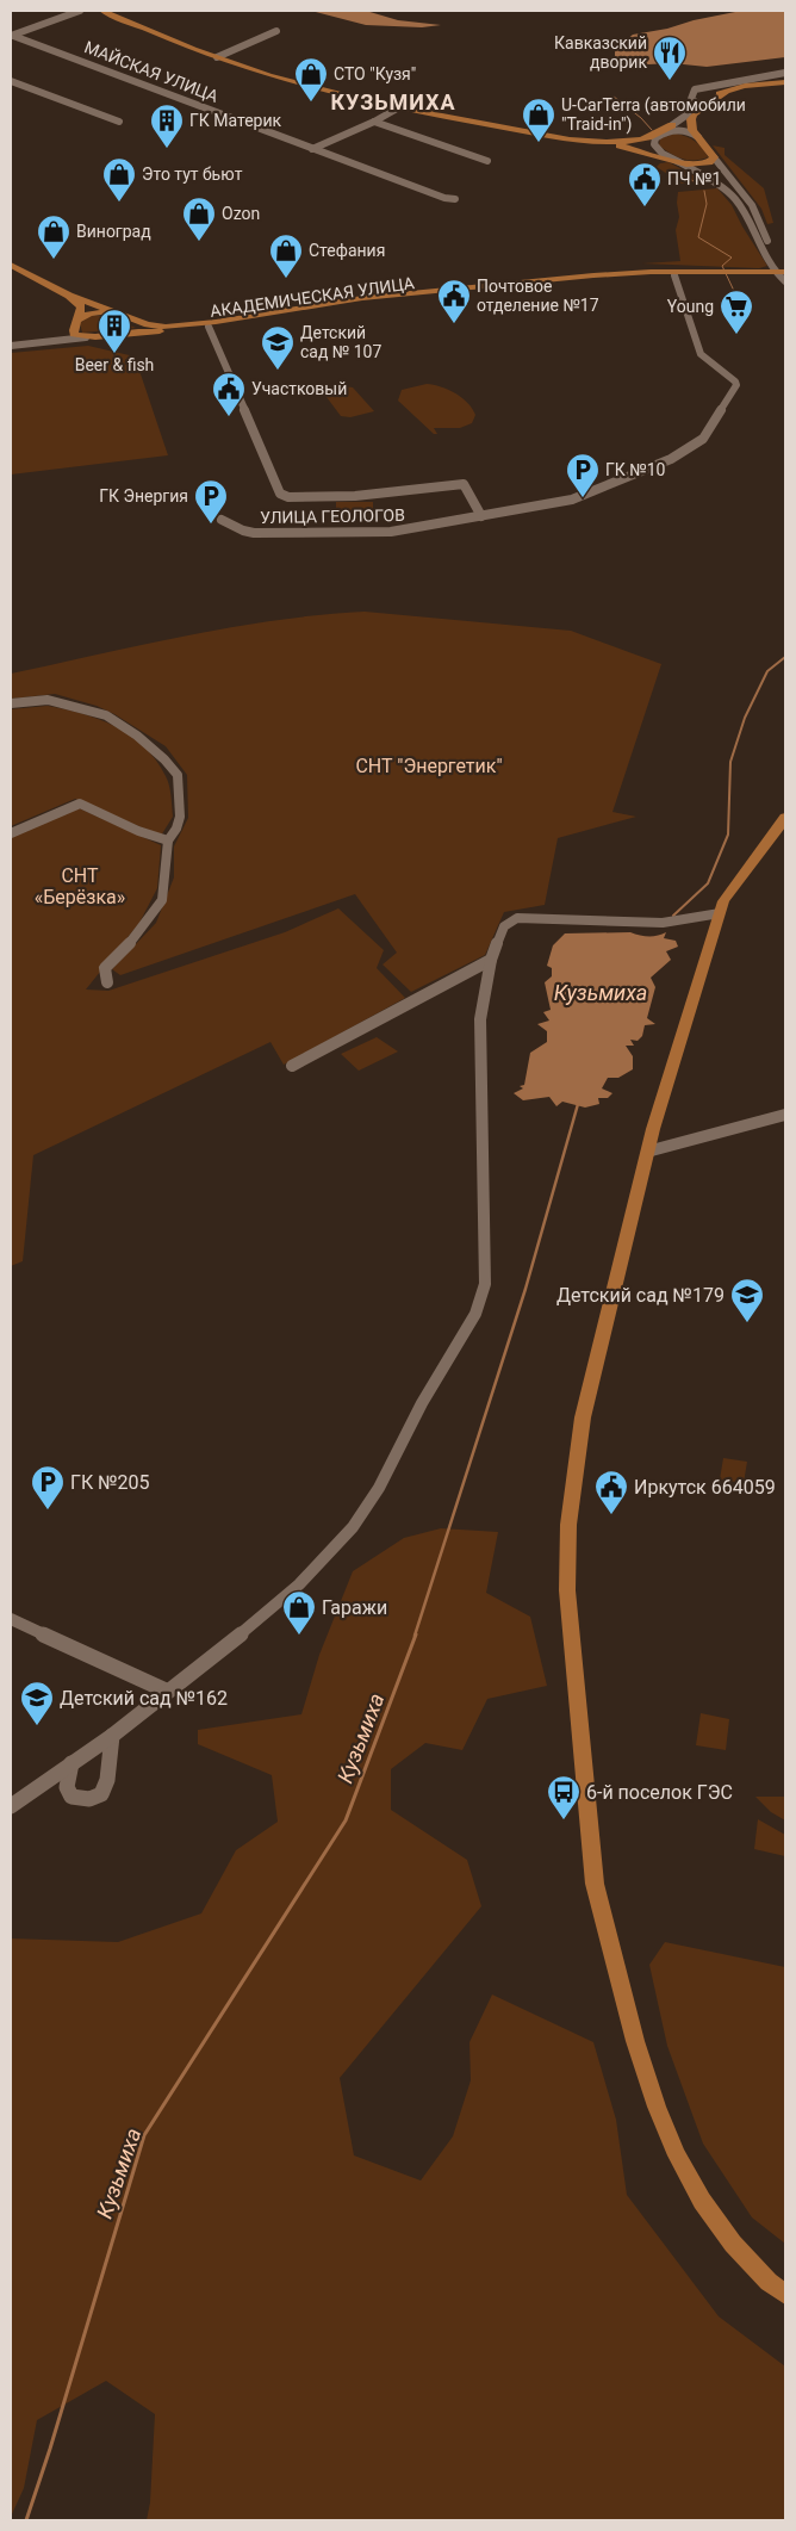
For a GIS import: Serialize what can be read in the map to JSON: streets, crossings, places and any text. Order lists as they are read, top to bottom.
{
  "streets": {
    "main road": ["АКАДЕМИЧЕСКАЯ УЛИЦА"],
    "street": ["МАЙСКАЯ УЛИЦА", "УЛИЦА ГЕОЛОГОВ"]
  },
  "crossings": [
    ["АКАДЕМИЧЕСКАЯ УЛИЦА", "УЛИЦА ГЕОЛОГОВ"]
  ],
  "districts": ["КУЗЬМИХА"],
  "water": ["Кузьмиха"],
  "parks": ["СНТ \"Энергетик\"", "СНТ «Берёзка»"],
  "places": {
    "restaurant": ["Кавказский дворик"],
    "shop": [
      "СТО \"Кузя\"",
      "U-CarTerra (автомобили \"Traid-in\")",
      "Это тут бьют",
      "Ozon",
      "Виноград",
      "Стефания",
      "Гаражи"
    ],
    "building": ["ГК Материк", "Beer & fish"],
    "public building": [
      "ПЧ №1",
      "Почтовое отделение №17",
      "Участковый",
      "Иркутск 664059"
    ],
    "supermarket": ["Young"],
    "school or university": ["Детский сад № 107", "Детский сад №179", "Детский сад №162"],
    "parking": ["ГК №10", "ГК Энергия", "ГК №205"],
    "bus stop": ["6-й поселок ГЭС"]
  }
}
